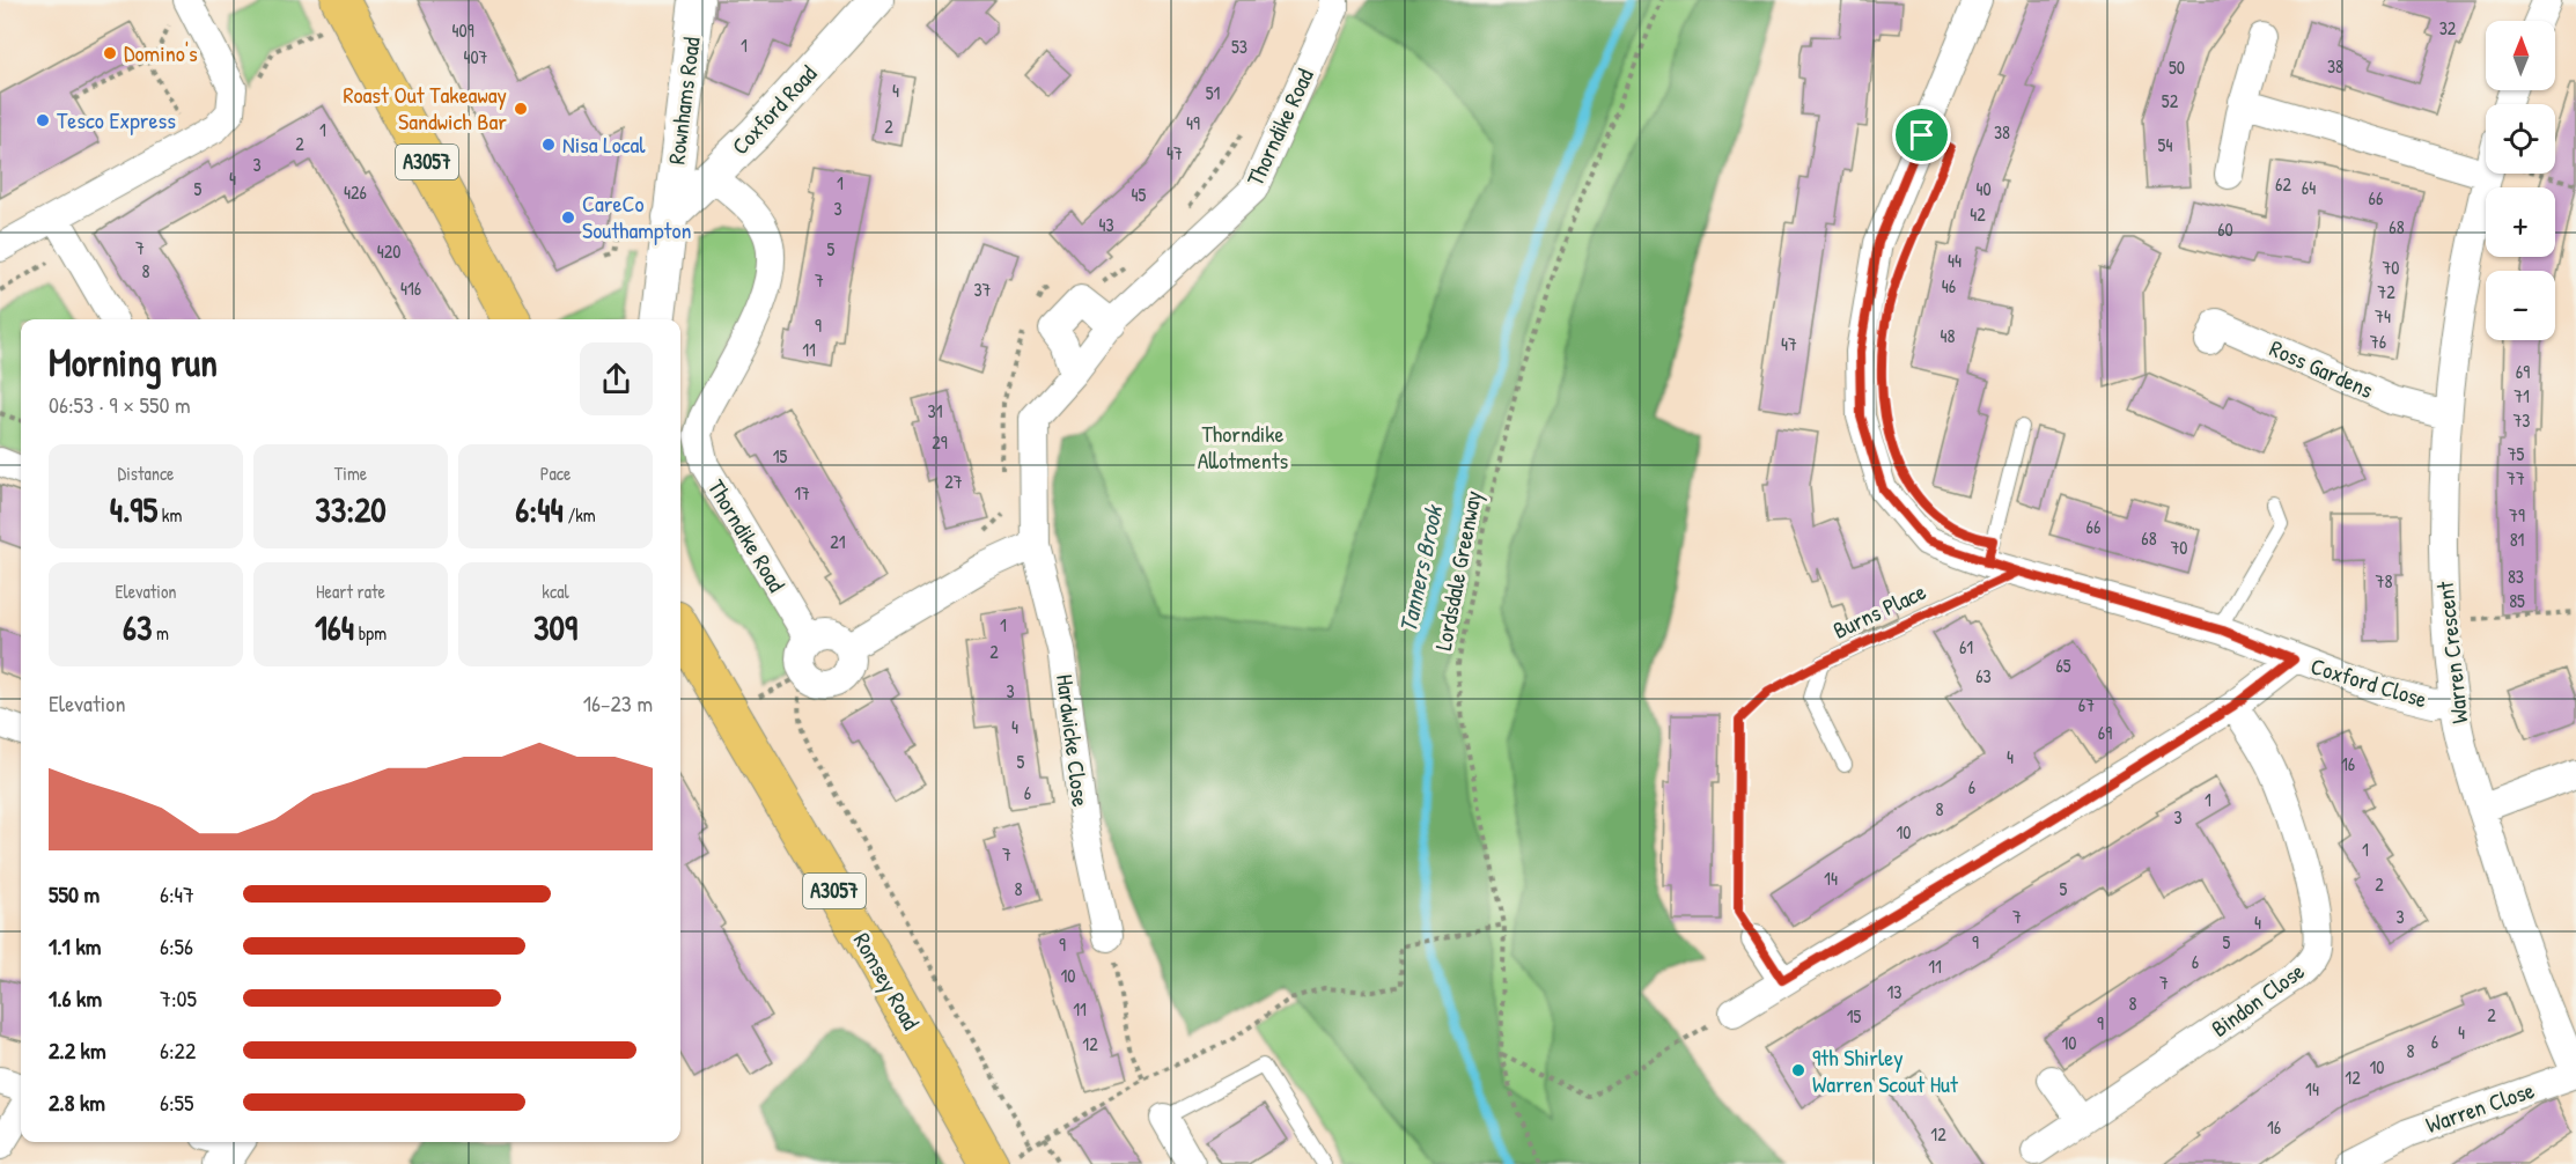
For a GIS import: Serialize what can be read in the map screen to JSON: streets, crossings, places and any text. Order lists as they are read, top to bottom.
{
  "streets": {
    "main road": ["A3057", "Romsey Road"],
    "street": [
      "Rownhams Road",
      "Coxford Road",
      "Thorndike Road",
      "Ross Gardens",
      "Warren Crescent",
      "Coxford Close",
      "Hardwicke Close",
      "Bindon Close",
      "Warren Close"
    ],
    "lane": ["Burns Place"],
    "path": ["Lordsdale Greenway"]
  },
  "crossings": [
    ["Rownhams Road", "Coxford Road"],
    ["Coxford Road", "Thorndike Road"],
    ["Thorndike Road", "Hardwicke Close"],
    ["Ross Gardens", "Warren Crescent"],
    ["Burns Place", "Coxford Close"],
    ["Warren Crescent", "Coxford Close"],
    ["Warren Crescent", "Warren Close"]
  ],
  "water": ["Tanners Brook"],
  "parks": ["Thorndike Allotments"],
  "places": [
    "Domino's",
    "Roast Out Takeaway Sandwich Bar",
    "Tesco Express",
    "Nisa Local",
    "CareCo Southampton",
    "9th Shirley Warren Scout Hut"
  ],
  "house_numbers": [
    "32",
    "409",
    "1",
    "53",
    "407",
    "38",
    "50",
    "4",
    "51",
    "52",
    "49",
    "2",
    "1",
    "38",
    "2",
    "54",
    "47",
    "3",
    "4",
    "1",
    "62",
    "64",
    "5",
    "40",
    "426",
    "45",
    "66",
    "3",
    "42",
    "43",
    "68",
    "60",
    "7",
    "5",
    "420",
    "44",
    "70",
    "8",
    "7",
    "46",
    "416",
    "37",
    "72",
    "74",
    "9",
    "48",
    "76",
    "47",
    "11",
    "69",
    "71",
    "31",
    "73",
    "29",
    "75",
    "15",
    "77",
    "27",
    "17",
    "79",
    "66",
    "68",
    "81",
    "21",
    "70",
    "83",
    "78",
    "85",
    "1",
    "61",
    "2",
    "65",
    "63",
    "3",
    "67",
    "4",
    "69",
    "4",
    "5",
    "16",
    "6",
    "6",
    "1",
    "8",
    "3",
    "10",
    "1",
    "7",
    "14",
    "2",
    "8",
    "5",
    "7",
    "3",
    "4",
    "9",
    "5",
    "9",
    "6",
    "11",
    "10",
    "7",
    "13",
    "8",
    "11",
    "2",
    "15",
    "9",
    "4",
    "6",
    "10",
    "12",
    "8",
    "10",
    "12",
    "14",
    "16",
    "12"
  ],
  "north": "top",
  "page": {
    "map_buttons": ["+", "−"],
    "heading": ["Morning run", "06:53 · 9 × 550 m"],
    "stats": [
      ["Distance", "4.95 km"],
      ["Time", "33:20"],
      ["Pace", "6:44 /km"],
      ["Elevation", "63 m"],
      ["Heart rate", "164 bpm"],
      ["kcal", "309"]
    ],
    "chart": ["Elevation", "16–23 m"],
    "list": [
      {
        "name": "550 m",
        "note": "6:47"
      },
      {
        "name": "1.1 km",
        "note": "6:56"
      },
      {
        "name": "1.6 km",
        "note": "7:05"
      },
      {
        "name": "2.2 km",
        "note": "6:22"
      },
      {
        "name": "2.8 km",
        "note": "6:55"
      }
    ]
  }
}
